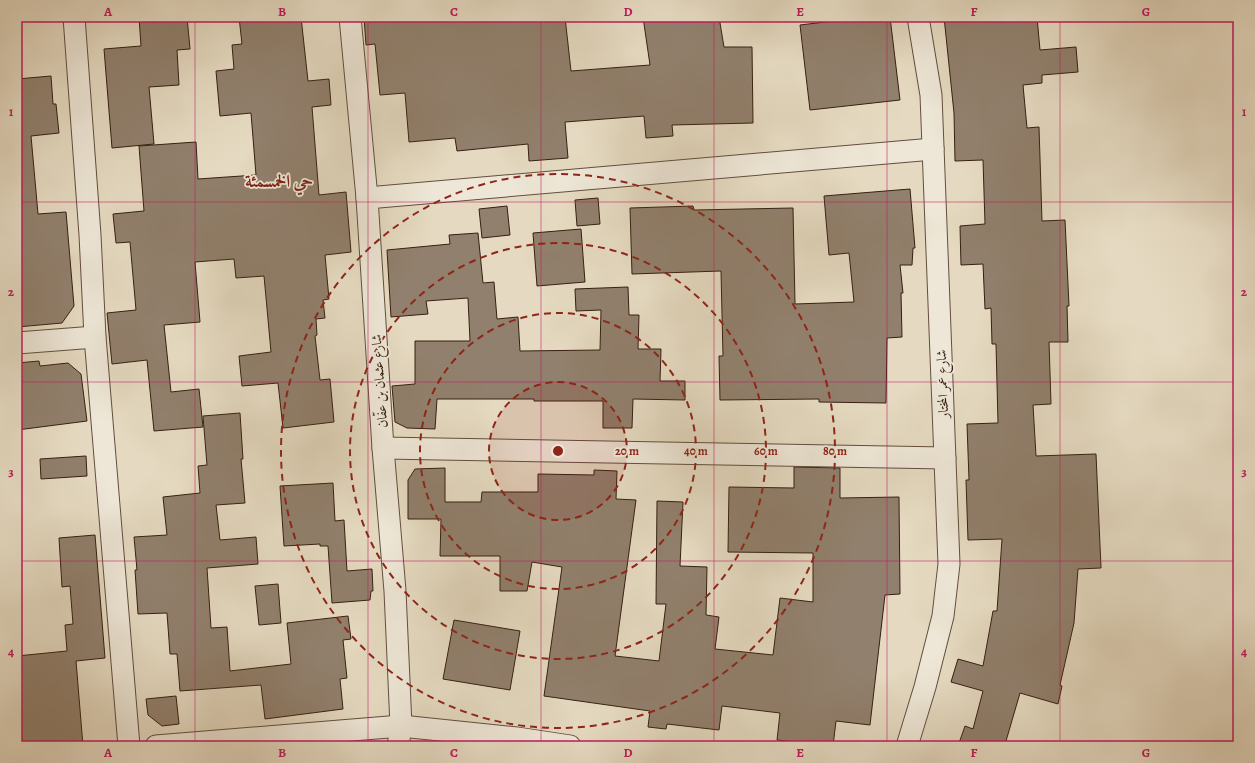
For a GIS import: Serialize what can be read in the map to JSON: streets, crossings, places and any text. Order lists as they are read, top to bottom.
{
  "streets": {
    "street": ["شارع عثمان بن عفّان", "شارع عمر المختار"]
  },
  "districts": ["حي الخمسمئة"],
  "grid": {
    "columns": [
      "A",
      "B",
      "C",
      "D",
      "E",
      "F",
      "G"
    ],
    "rows": [
      "1",
      "2",
      "3",
      "4"
    ]
  },
  "rings": [
    "20 m",
    "40 m",
    "60 m",
    "80 m"
  ]
}
